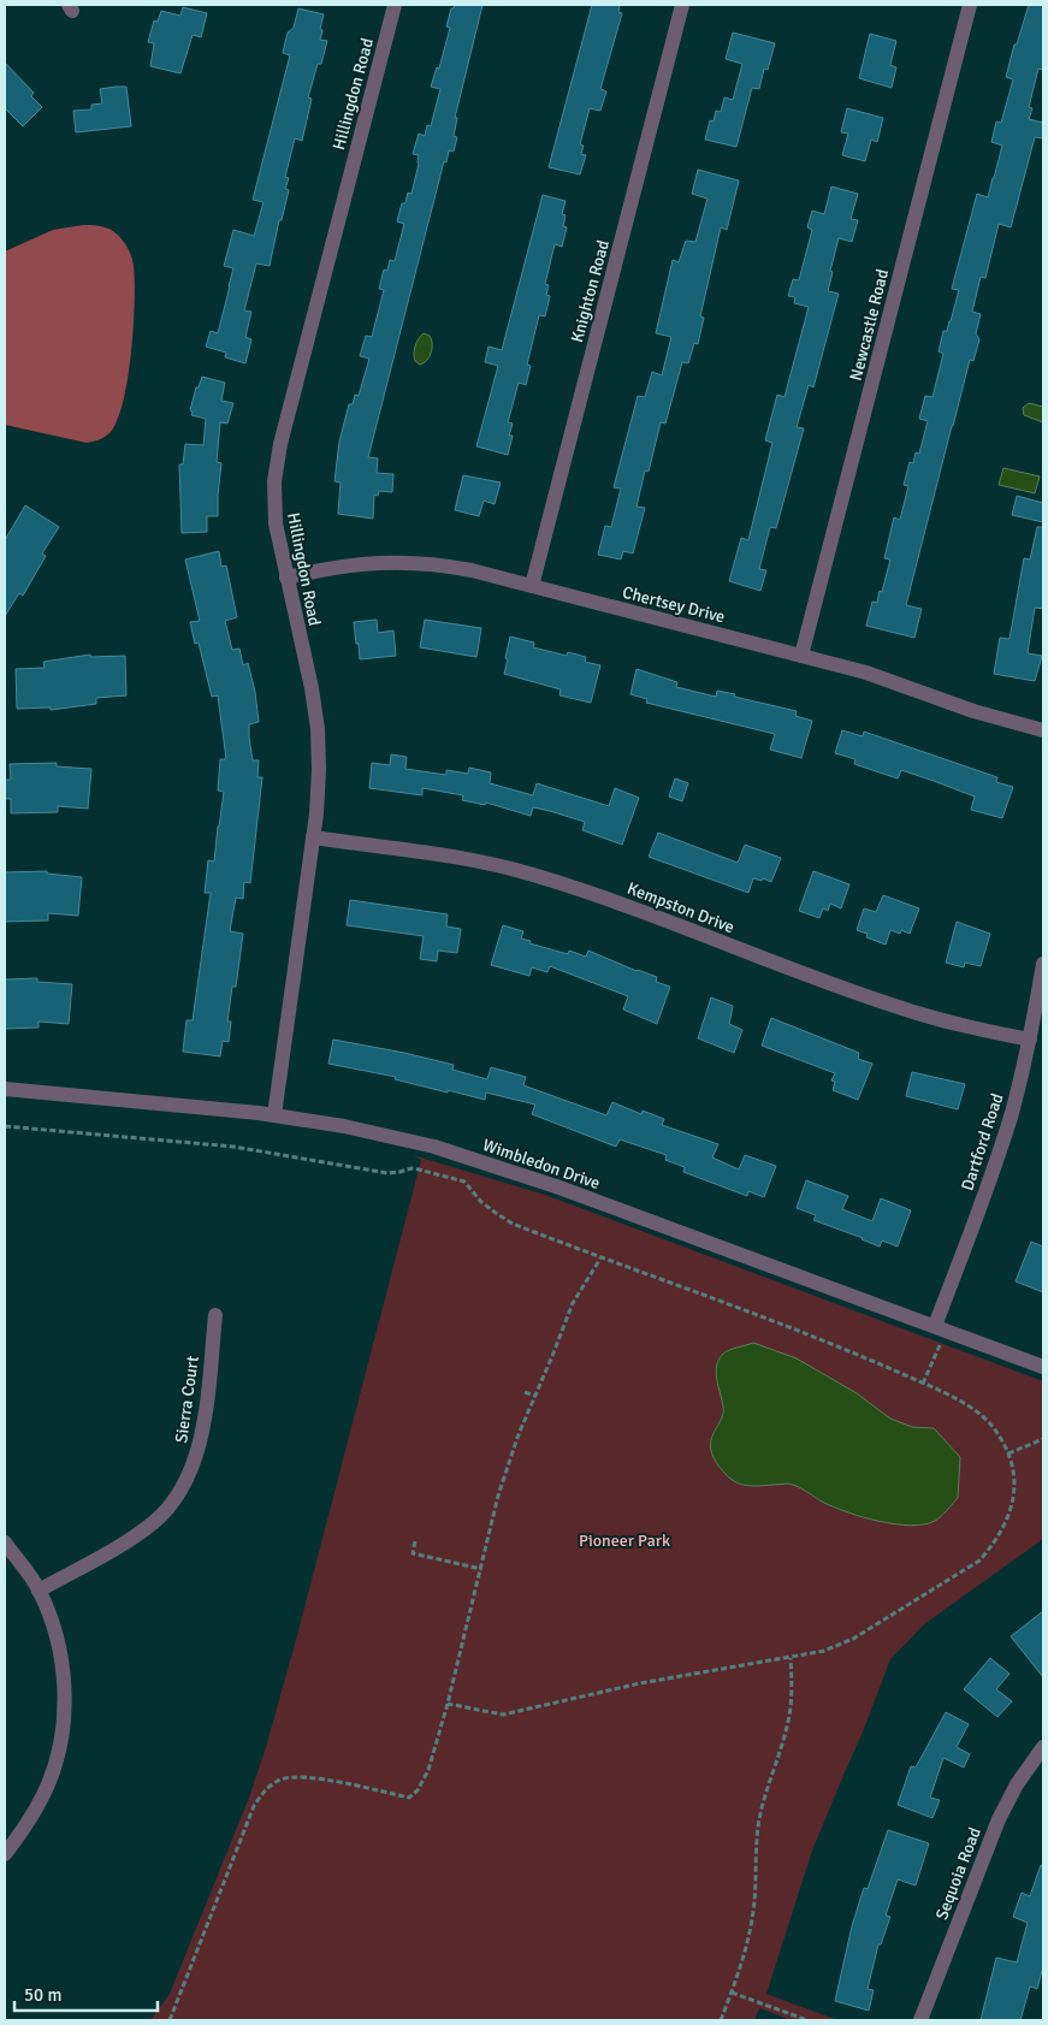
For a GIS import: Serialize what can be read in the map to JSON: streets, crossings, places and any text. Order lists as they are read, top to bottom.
{
  "streets": {
    "street": [
      "Hillingdon Road",
      "Knighton Road",
      "Newcastle Road",
      "Chertsey Drive",
      "Kempston Drive",
      "Dartford Road",
      "Wimbledon Drive",
      "Sierra Court",
      "Sequoia Road"
    ]
  },
  "crossings": [
    ["Hillingdon Road", "Chertsey Drive"],
    ["Hillingdon Road", "Kempston Drive"],
    ["Hillingdon Road", "Wimbledon Drive"],
    ["Knighton Road", "Chertsey Drive"],
    ["Newcastle Road", "Chertsey Drive"],
    ["Kempston Drive", "Dartford Road"],
    ["Dartford Road", "Wimbledon Drive"]
  ],
  "parks": ["Pioneer Park"],
  "scale_bar": "50 m"
}
